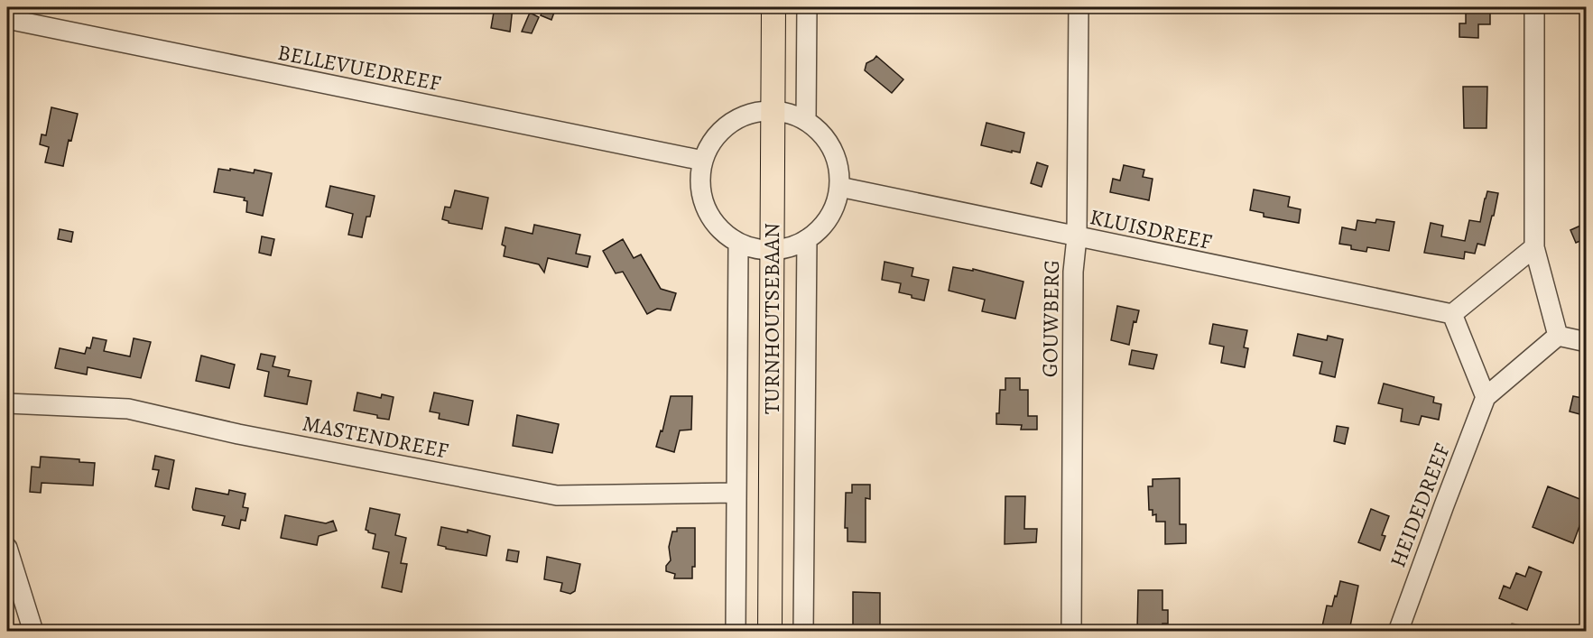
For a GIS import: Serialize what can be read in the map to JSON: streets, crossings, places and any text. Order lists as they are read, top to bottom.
{
  "streets": {
    "main road": ["TURNHOUTSEBAAN"],
    "street": [
      "BELLEVUEDREEF",
      "KLUISDREEF",
      "GOUWBERG",
      "MASTENDREEF",
      "HEIDEDREEF"
    ]
  },
  "crossings": [
    ["KLUISDREEF", "GOUWBERG"],
    ["TURNHOUTSEBAAN", "MASTENDREEF"]
  ]
}
